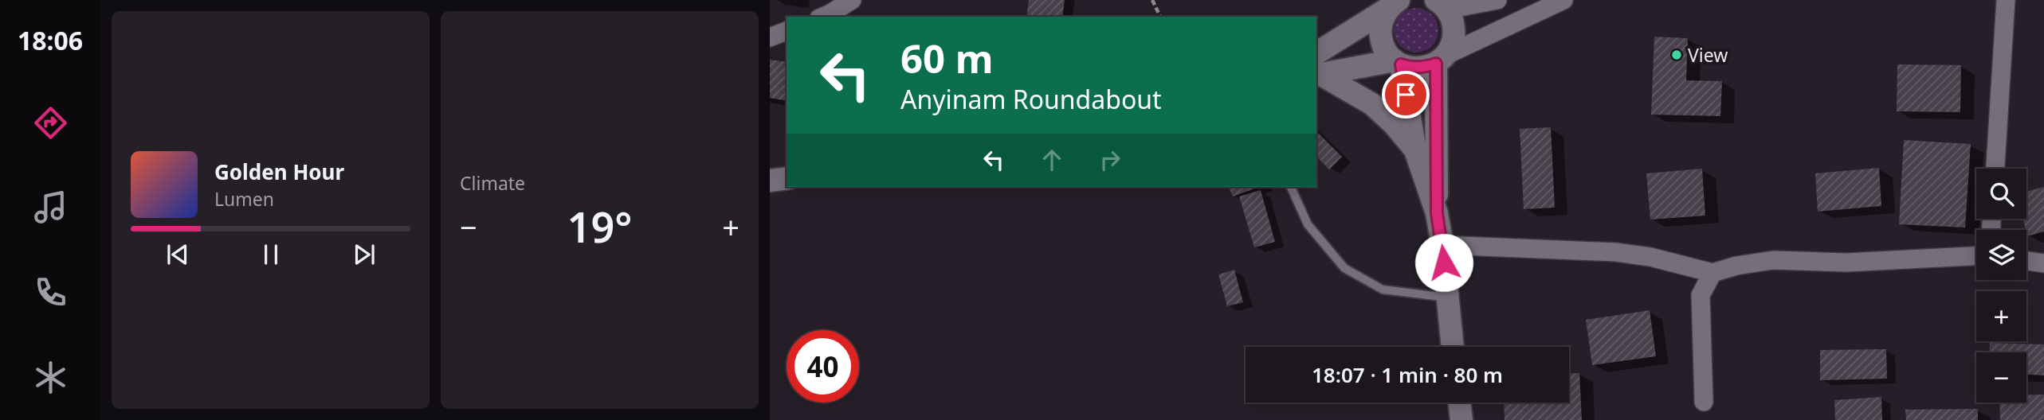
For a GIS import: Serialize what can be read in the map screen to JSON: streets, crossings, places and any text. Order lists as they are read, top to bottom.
{
  "places": ["View"],
  "page": {
    "tabs": "18:06",
    "tile": "Climate",
    "turn": ["60 m", "Anyinam Roundabout"],
    "song": ["Golden Hour", "Lumen"],
    "map_buttons": ["+", "−"],
    "heat": ["−", "19°", "+"],
    "limit": "40",
    "trip": "18:07 · 1 min · 80 m"
  }
}
